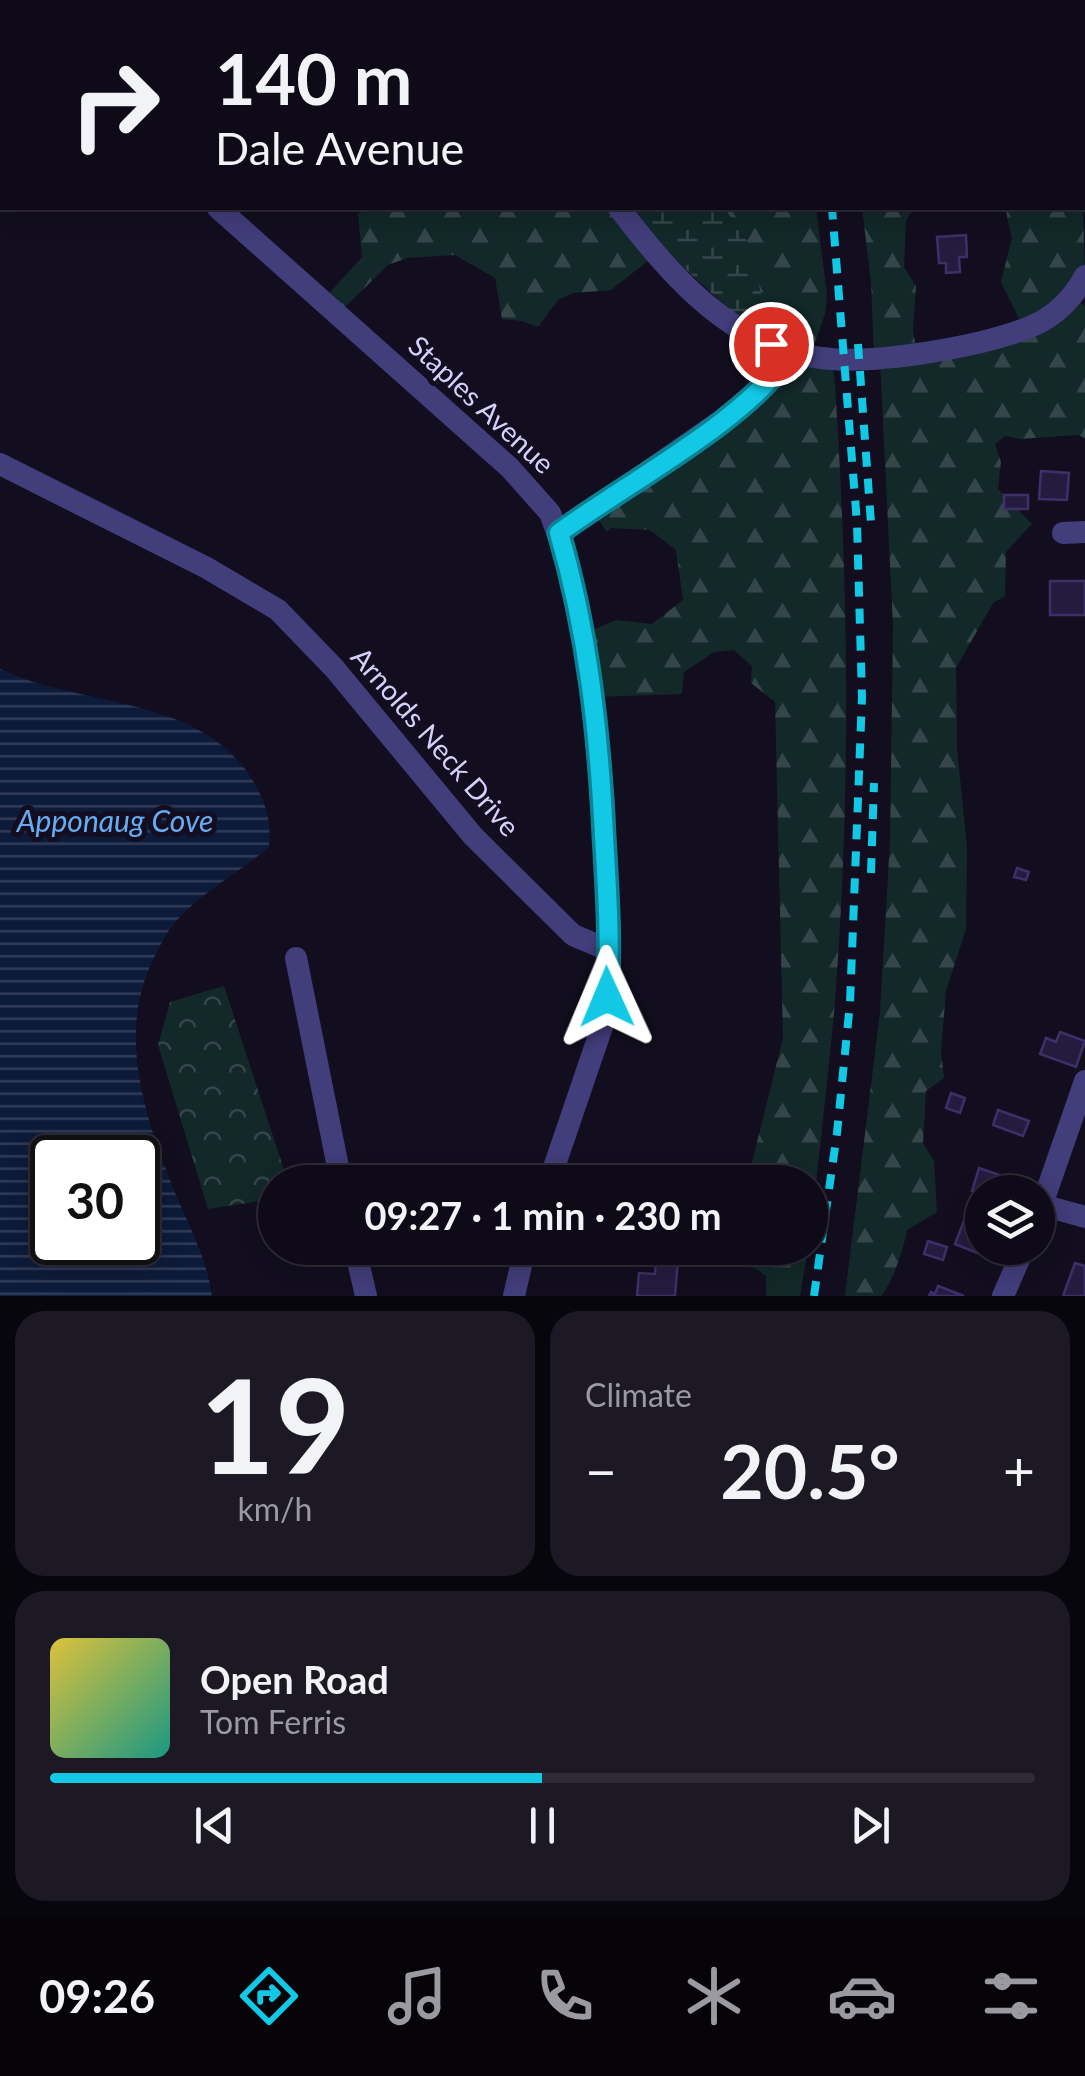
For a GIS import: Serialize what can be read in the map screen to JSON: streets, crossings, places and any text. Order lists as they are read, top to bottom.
{
  "streets": {
    "street": ["Staples Avenue", "Arnolds Neck Drive"]
  },
  "crossings": [
    ["Staples Avenue", "Arnolds Neck Drive"]
  ],
  "water": ["Apponaug Cove"],
  "page": {
    "turn": ["140 m", "Dale Avenue"],
    "limit": "30",
    "trip": "09:27 · 1 min · 230 m",
    "tile": [
      ["19", "km/h"],
      "Climate"
    ],
    "heat": ["−", "20.5°", "+"],
    "song": ["Open Road", "Tom Ferris"],
    "tabs": "09:26"
  }
}
